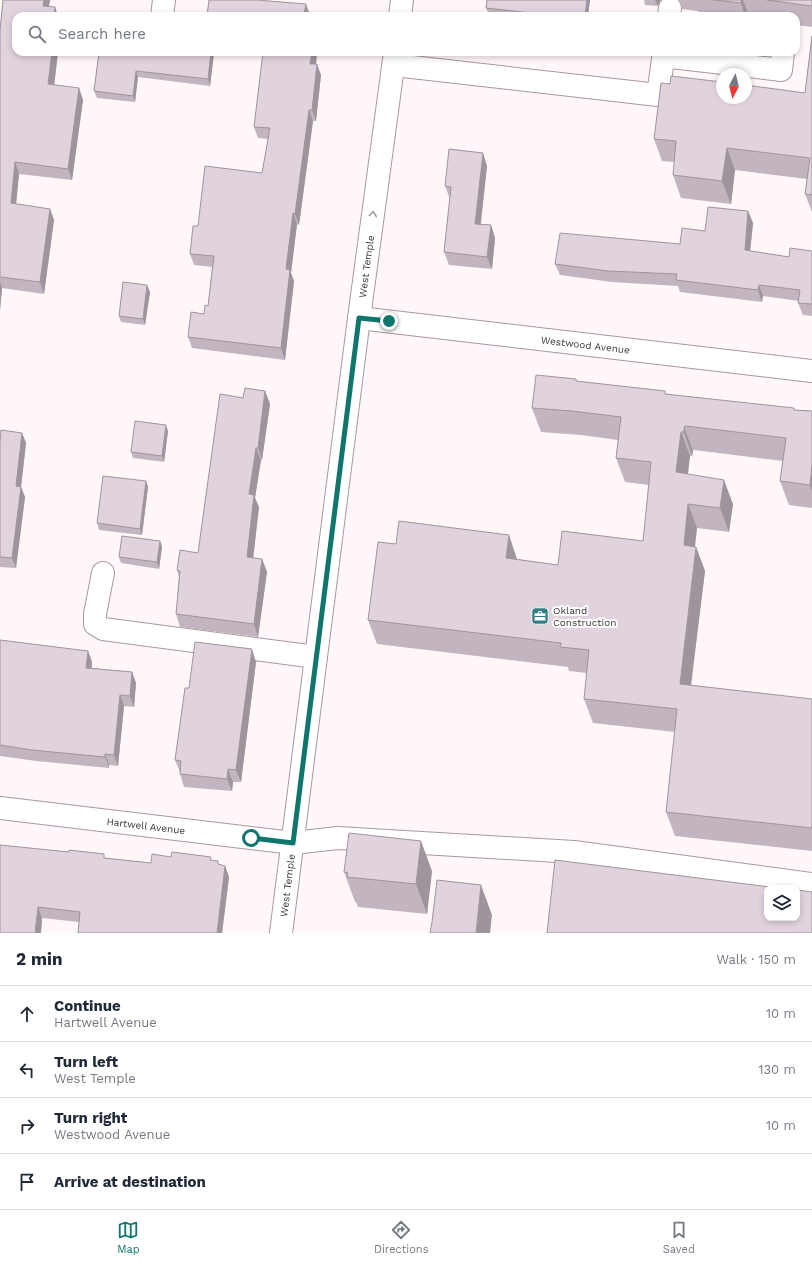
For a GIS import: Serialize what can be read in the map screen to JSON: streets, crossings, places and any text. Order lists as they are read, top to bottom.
{
  "streets": {
    "street": ["West Temple", "Westwood Avenue", "Hartwell Avenue"]
  },
  "crossings": [
    ["West Temple", "Westwood Avenue"],
    ["West Temple", "Hartwell Avenue"]
  ],
  "places": {
    "office": ["Okland Construction"]
  },
  "north": "bottom",
  "page": {
    "search": "Search here",
    "heading": ["2 min", "Walk · 150 m"],
    "list": [
      ["Continue", "Hartwell Avenue", "10 m"],
      ["Turn left", "West Temple", "130 m"],
      ["Turn right", "Westwood Avenue", "10 m"],
      "Arrive at destination"
    ],
    "nav": ["Map", "Directions", "Saved"]
  }
}
